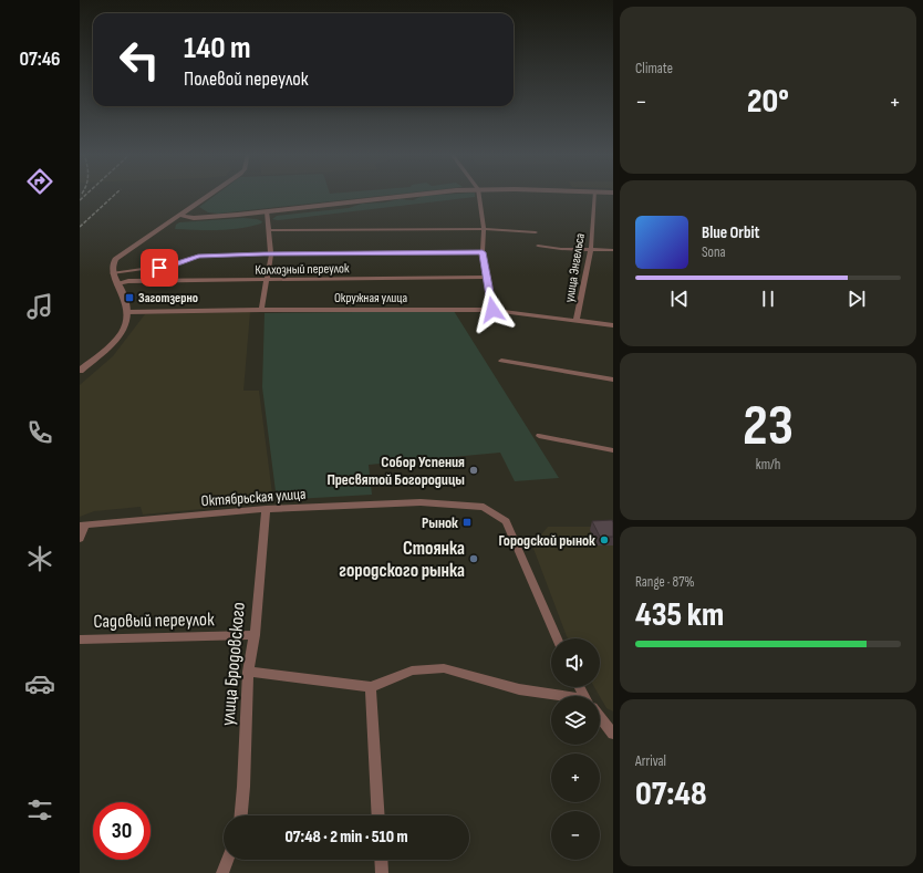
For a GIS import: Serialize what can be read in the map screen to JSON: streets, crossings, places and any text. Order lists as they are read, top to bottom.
{
  "streets": {
    "street": [
      "улица Энгельса",
      "Колхозный переулок",
      "Окружная улица",
      "Октябрьская улица",
      "Садовый переулок",
      "улица Бродовского"
    ]
  },
  "crossings": [
    ["улица Энгельса", "Окружная улица"],
    ["Октябрьская улица", "улица Бродовского"],
    ["Садовый переулок", "улица Бродовского"]
  ],
  "places": {
    "transit": ["Заготзерно", "Рынок"],
    "other": ["Собор Успения Пресвятой Богородицы", "Городской рынок", "Cтоянка городского рынка"]
  },
  "page": {
    "tabs": "07:46",
    "tile": [
      "Climate",
      ["23", "km/h"],
      ["Range · 87%", "435 km"],
      ["Arrival", "07:48"]
    ],
    "turn": ["140 m", "Полевой переулок"],
    "heat": ["−", "20°", "+"],
    "song": ["Blue Orbit", "Sona"],
    "map_buttons": ["+", "−"],
    "limit": "30",
    "trip": "07:48 · 2 min · 510 m"
  }
}
